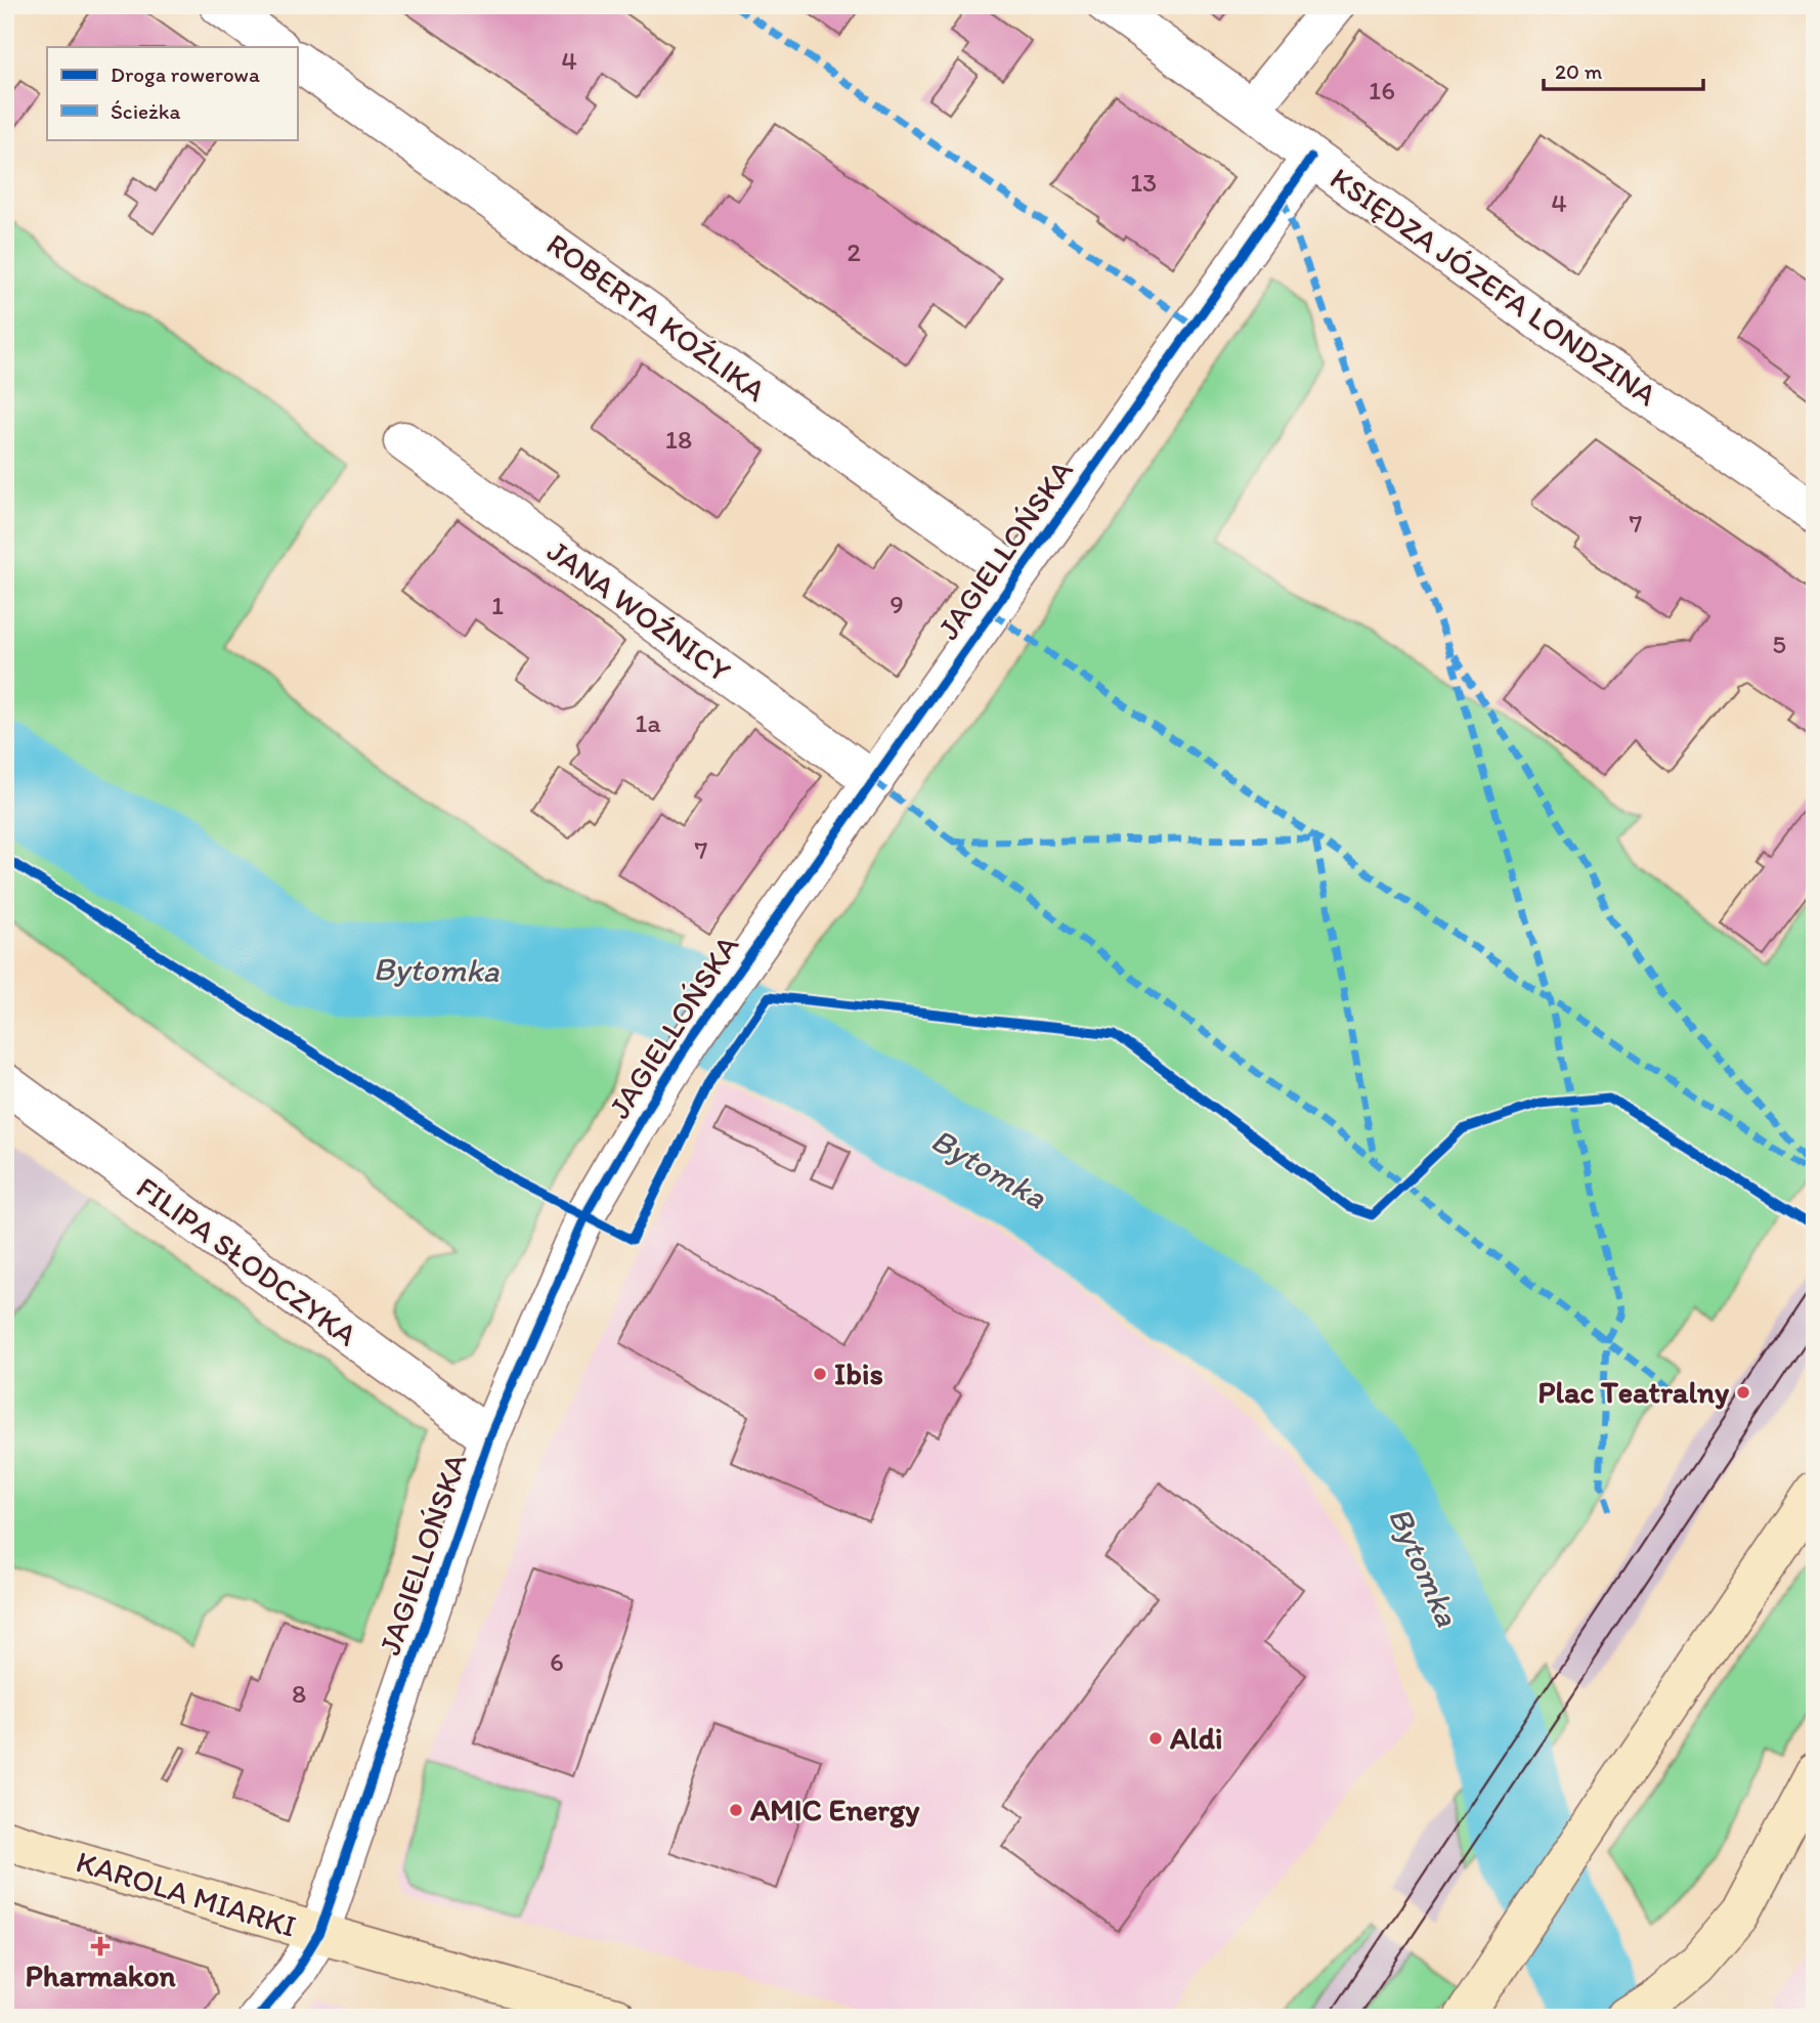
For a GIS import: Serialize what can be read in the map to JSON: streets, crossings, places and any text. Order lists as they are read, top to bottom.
{
  "streets": {
    "main road": ["KAROLA MIARKI"],
    "street": [
      "KSIĘDZA JÓZEFA LONDZINA",
      "ROBERTA KOŹLIKA",
      "JAGIELLOŃSKA",
      "JANA WOŹNICY",
      "FILIPA SŁODCZYKA"
    ]
  },
  "crossings": [
    ["KSIĘDZA JÓZEFA LONDZINA", "JAGIELLOŃSKA"],
    ["ROBERTA KOŹLIKA", "JAGIELLOŃSKA"],
    ["JAGIELLOŃSKA", "JANA WOŹNICY"],
    ["JAGIELLOŃSKA", "FILIPA SŁODCZYKA"],
    ["JAGIELLOŃSKA", "KAROLA MIARKI"]
  ],
  "water": ["Bytomka"],
  "places": {
    "other": [
      "Ibis",
      "Plac Teatralny",
      "Aldi",
      "AMIC Energy"
    ],
    "health": ["Pharmakon"]
  },
  "house_numbers": [
    "4",
    "16",
    "13",
    "4",
    "2",
    "18",
    "7",
    "9",
    "1",
    "5",
    "1a",
    "7",
    "6",
    "8"
  ],
  "legend": ["Droga rowerowa", "Ścieżka"],
  "scale_bar": "20 m"
}
